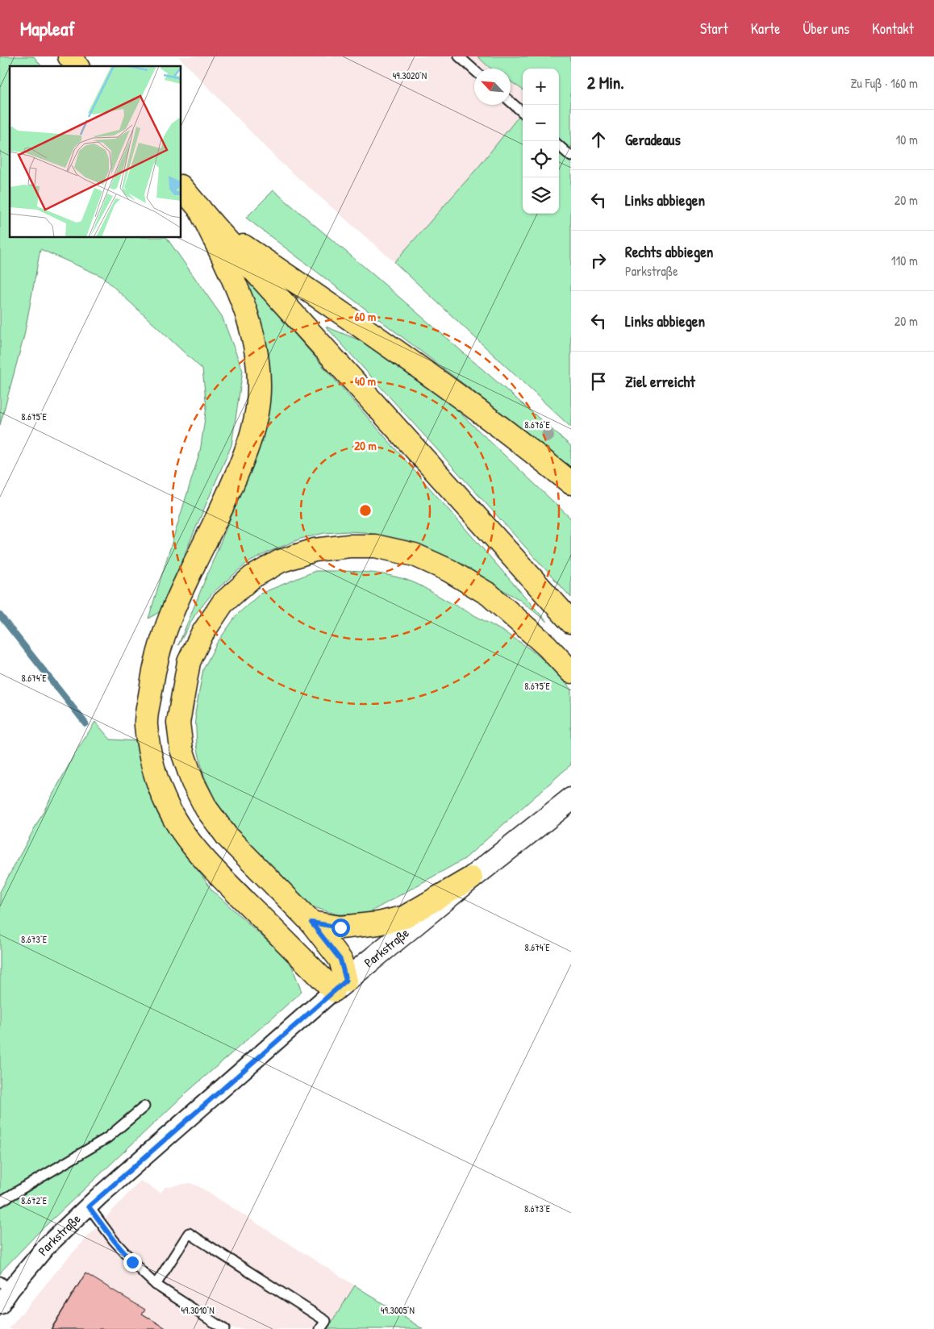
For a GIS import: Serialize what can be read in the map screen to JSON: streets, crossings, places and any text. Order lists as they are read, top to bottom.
{
  "streets": {
    "street": ["Parkstraße"]
  },
  "north": "top left",
  "page": {
    "header": "Mapleaf",
    "nav": [
      "Start",
      "Karte",
      "Über uns",
      "Kontakt"
    ],
    "heading": ["2 Min.", "Zu Fuß · 160 m"],
    "map_buttons": ["+", "−"],
    "list": [
      ["Geradeaus", "10 m"],
      ["Links abbiegen", "20 m"],
      ["Rechts abbiegen", "Parkstraße", "110 m"],
      ["Links abbiegen", "20 m"],
      "Ziel erreicht"
    ]
  },
  "coordinates": [
    "49.3020°N",
    "8.675°E",
    "8.676°E",
    "8.674°E",
    "8.673°E",
    "8.672°E",
    "49.3010°N",
    "49.3005°N"
  ],
  "rings": ["60 m", "40 m", "20 m"]
}
